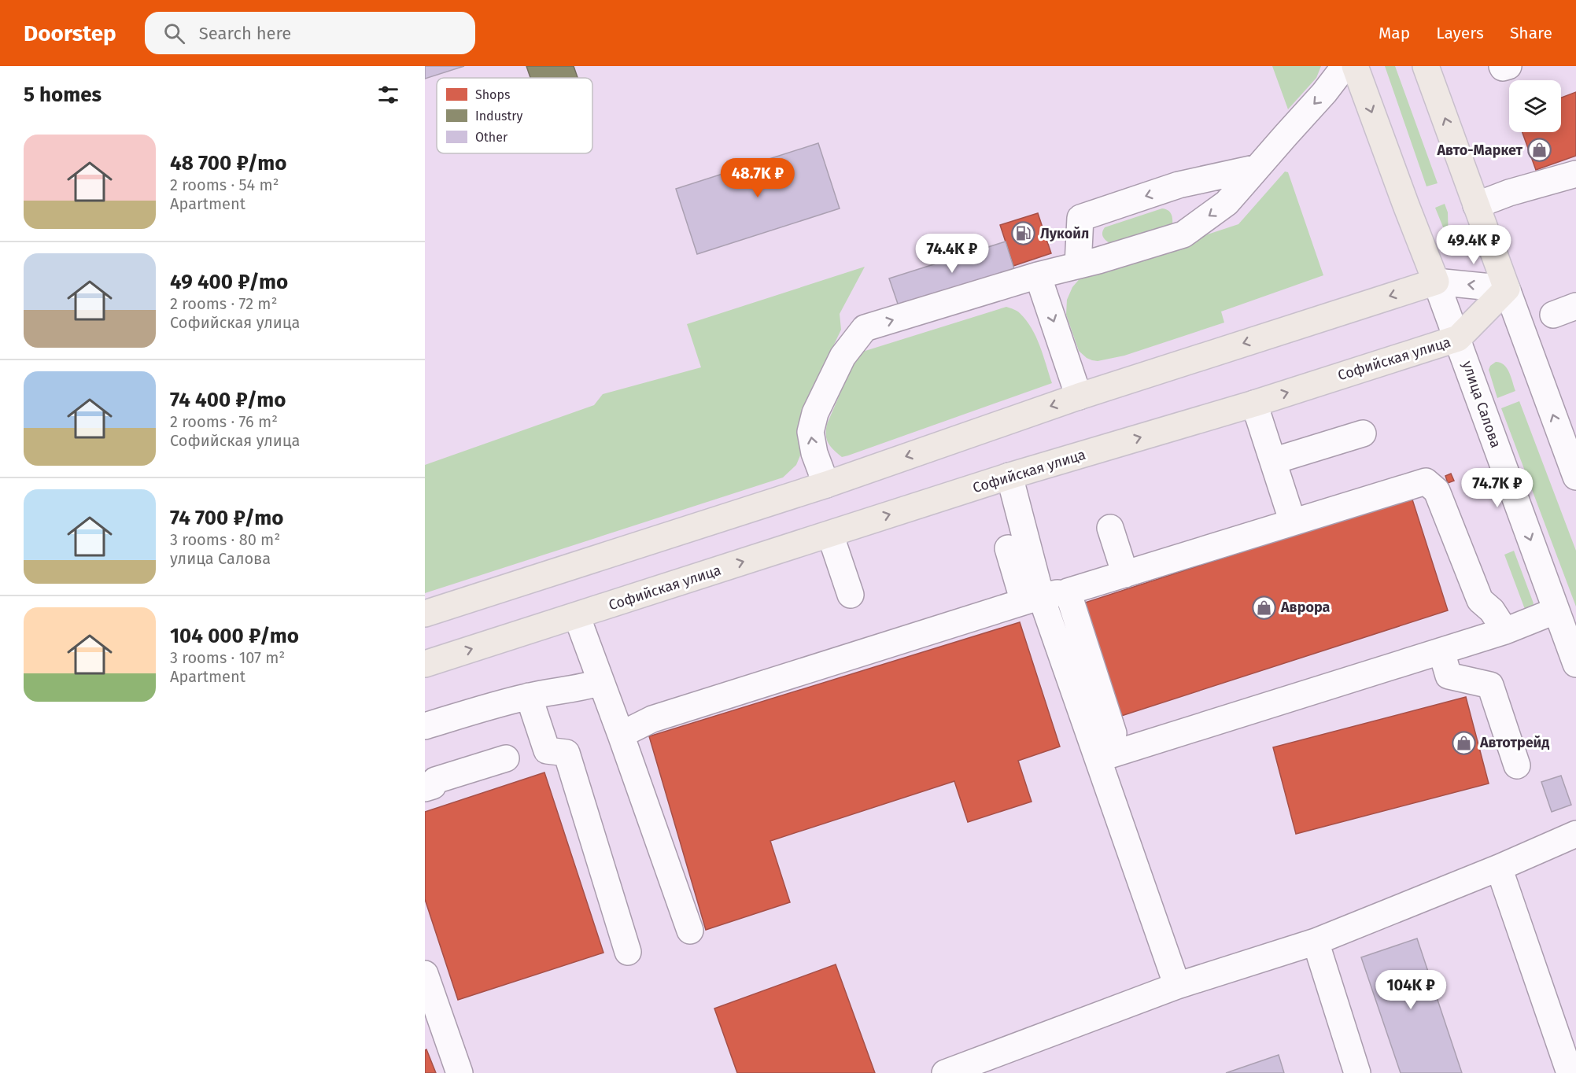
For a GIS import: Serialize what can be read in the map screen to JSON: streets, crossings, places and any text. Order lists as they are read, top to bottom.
{
  "streets": {
    "main road": ["Софийская улица", "улица Салова"]
  },
  "crossings": [
    ["Софийская улица", "улица Салова"]
  ],
  "places": {
    "shop": ["Авто-Маркет", "Аврора", "Автотрейд"],
    "fuel station": ["Лукойл"]
  },
  "legend": ["Shops", "Industry", "Other"],
  "page": {
    "header": "Doorstep",
    "search": "Search here",
    "nav": ["Map", "Layers", "Share"],
    "heading": "5 homes",
    "list": [
      {
        "name": "48 700 ₽/mo",
        "note": "2 rooms · 54 m² · Apartment"
      },
      {
        "name": "49 400 ₽/mo",
        "note": "2 rooms · 72 m² · Софийская улица"
      },
      {
        "name": "74 400 ₽/mo",
        "note": "2 rooms · 76 m² · Софийская улица"
      },
      {
        "name": "74 700 ₽/mo",
        "note": "3 rooms · 80 m² · улица Салова"
      },
      {
        "name": "104 000 ₽/mo",
        "note": "3 rooms · 107 m² · Apartment"
      }
    ],
    "price": [
      "48.7K ₽",
      "49.4K ₽",
      "74.4K ₽",
      "74.7K ₽",
      "104K ₽"
    ]
  }
}
